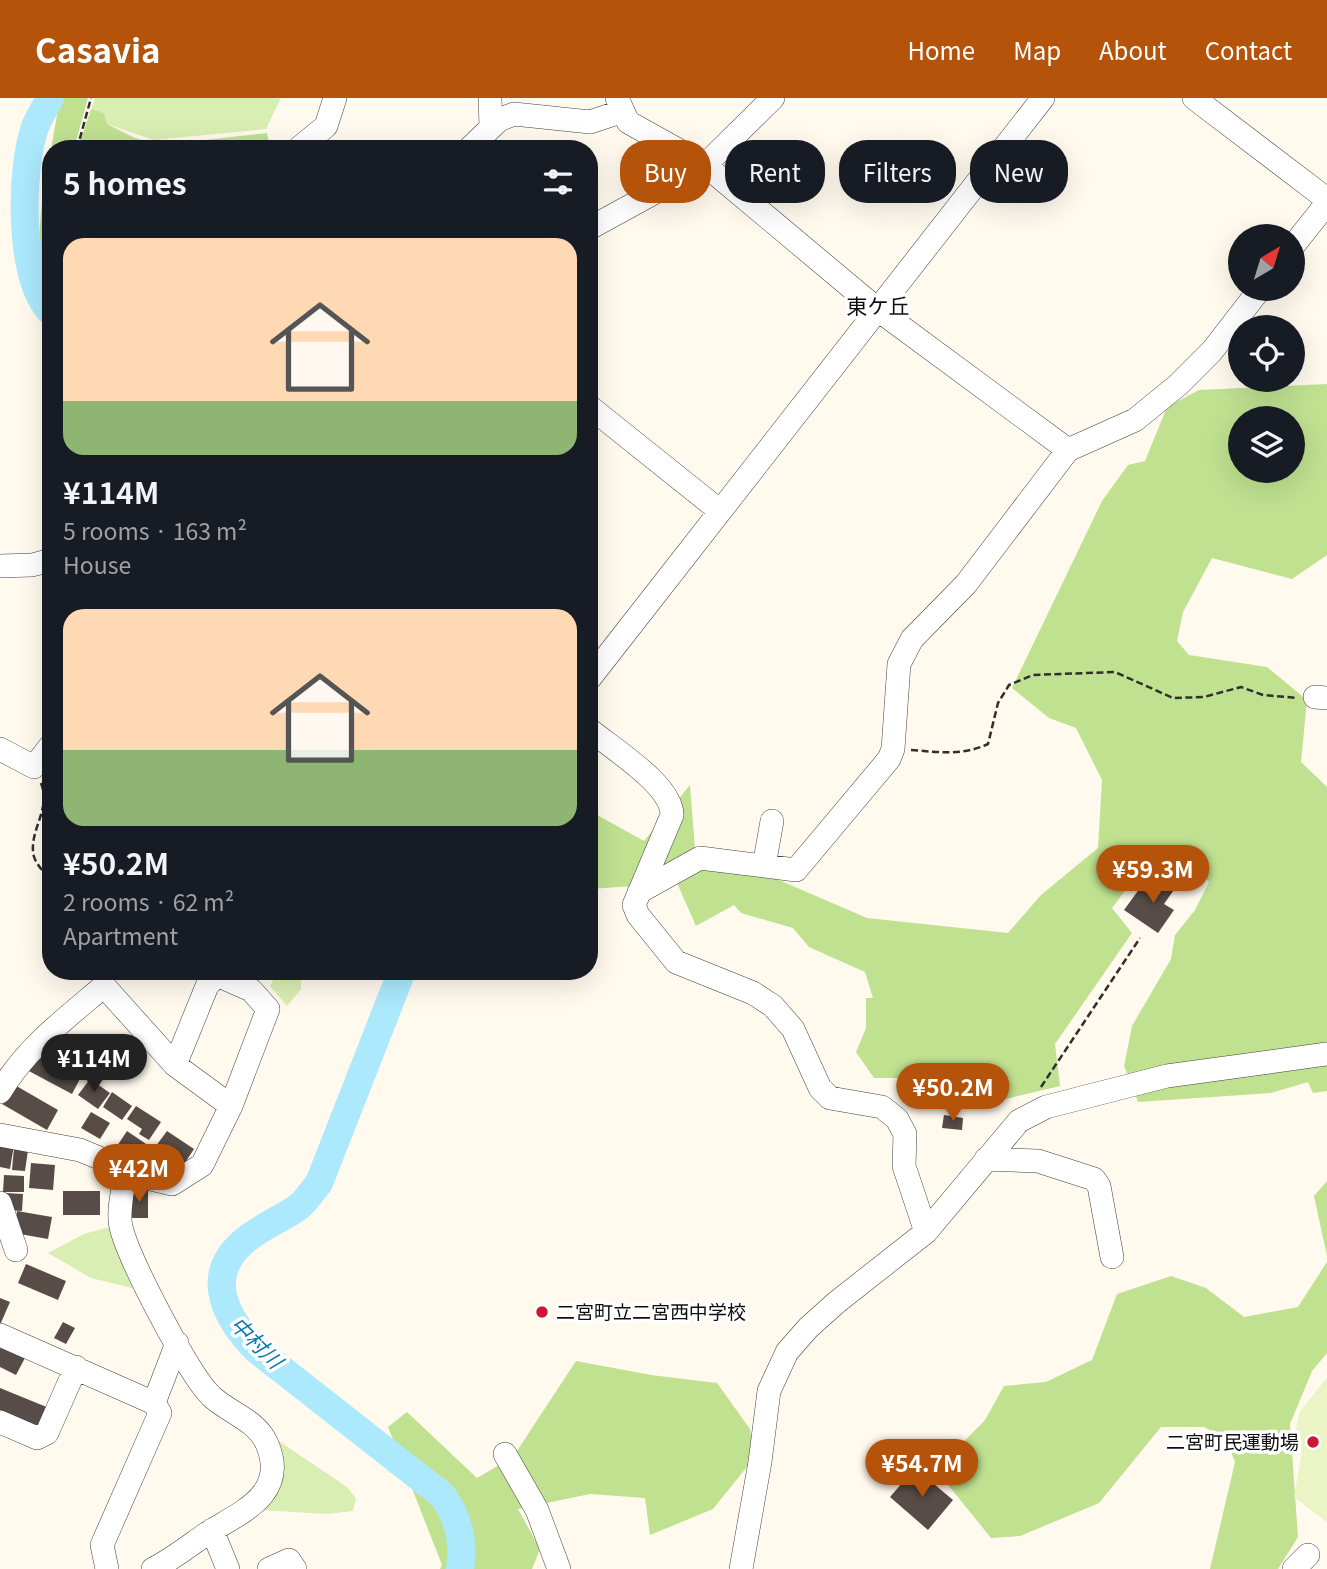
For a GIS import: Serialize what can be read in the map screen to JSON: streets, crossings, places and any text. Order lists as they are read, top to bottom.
{
  "districts": ["東ケ丘"],
  "water": ["中村川"],
  "places": ["二宮町立二宮西中学校", "二宮町民運動場"],
  "north": "top right",
  "page": {
    "header": "Casavia",
    "nav": [
      "Home",
      "Map",
      "About",
      "Contact"
    ],
    "chip": [
      "Buy",
      "Rent",
      "Filters",
      "New"
    ],
    "heading": "5 homes",
    "list": [
      {
        "name": "¥114M",
        "note": "5 rooms · 163 m² · House"
      },
      {
        "name": "¥50.2M",
        "note": "2 rooms · 62 m² · Apartment"
      }
    ],
    "price": [
      "¥59.3M",
      "¥114M",
      "¥50.2M",
      "¥42M",
      "¥54.7M"
    ]
  }
}
